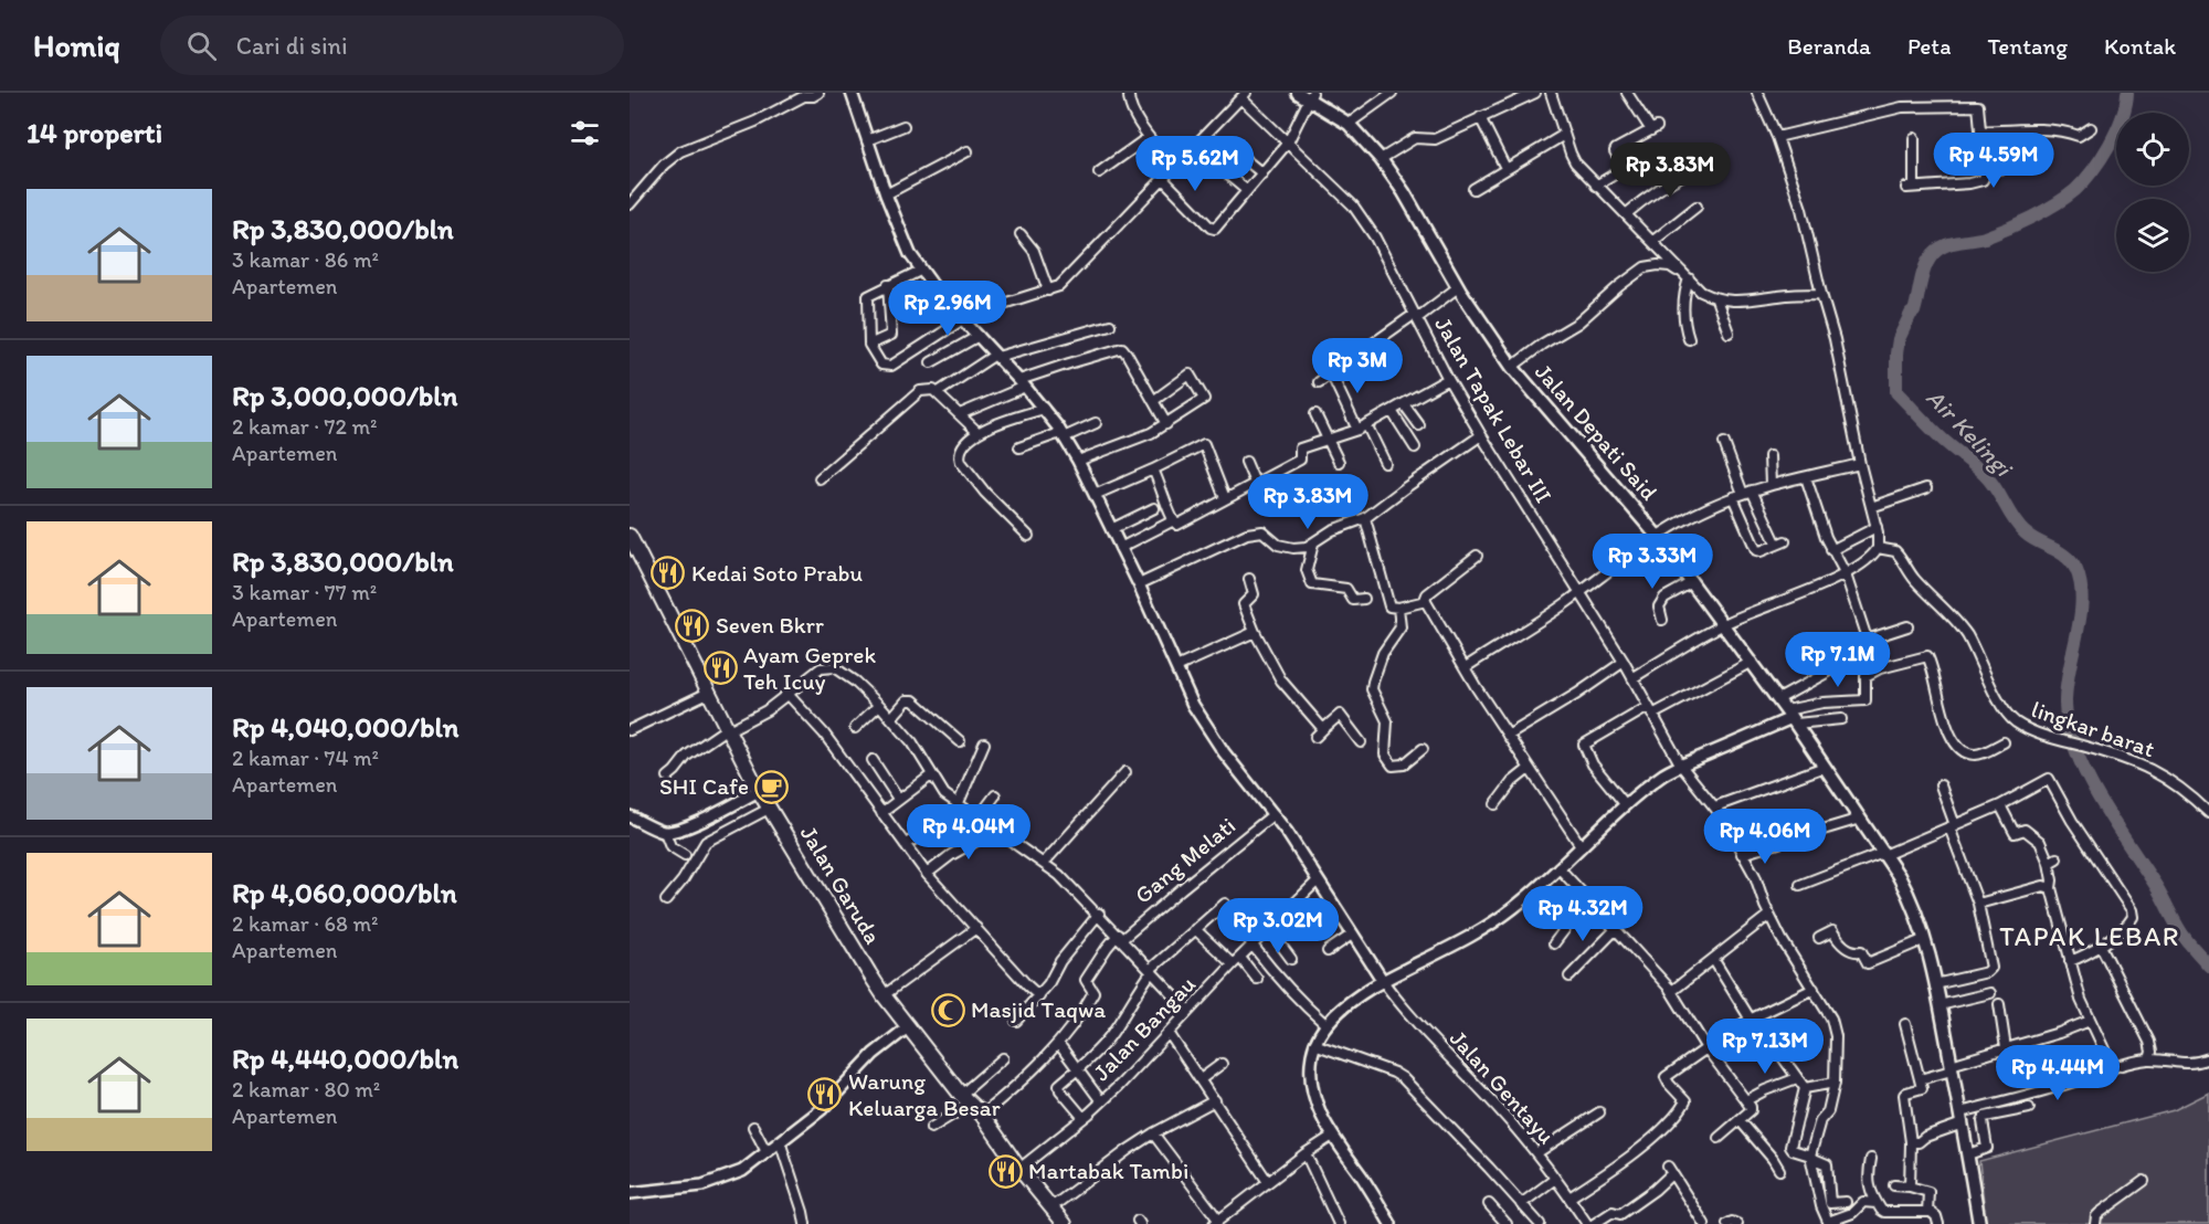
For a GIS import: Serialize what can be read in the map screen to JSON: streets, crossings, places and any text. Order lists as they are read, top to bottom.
{
  "streets": {
    "highway": ["Jalan Garuda"],
    "main road": ["Jalan Depati Said"],
    "street": [
      "Jalan Tapak Lebar III",
      "lingkar barat",
      "Gang Melati",
      "Jalan Bangau",
      "Jalan Gentayu"
    ]
  },
  "crossings": [
    ["Jalan Garuda", "Jalan Bangau"]
  ],
  "districts": ["TAPAK LEBAR"],
  "water": ["Air Kelingi"],
  "places": {
    "restaurant": [
      "Kedai Soto Prabu",
      "Seven Bkrr",
      "Ayam Geprek Teh Icuy",
      "Warung Keluarga Besar",
      "Martabak Tambi"
    ],
    "cafe": ["SHI Cafe"],
    "mosque": ["Masjid Taqwa"]
  },
  "page": {
    "header": "Homiq",
    "search": "Cari di sini",
    "nav": [
      "Beranda",
      "Peta",
      "Tentang",
      "Kontak"
    ],
    "heading": "14 properti",
    "price": [
      "Rp 4.59M",
      "Rp 5.62M",
      "Rp 3.83M",
      "Rp 2.96M",
      "Rp 3M",
      "Rp 3.83M",
      "Rp 3.33M",
      "Rp 7.1M",
      "Rp 4.04M",
      "Rp 4.06M",
      "Rp 4.32M",
      "Rp 3.02M",
      "Rp 7.13M",
      "Rp 4.44M"
    ],
    "list": [
      {
        "name": "Rp 3,830,000/bln",
        "note": "3 kamar · 86 m² · Apartemen"
      },
      {
        "name": "Rp 3,000,000/bln",
        "note": "2 kamar · 72 m² · Apartemen"
      },
      {
        "name": "Rp 3,830,000/bln",
        "note": "3 kamar · 77 m² · Apartemen"
      },
      {
        "name": "Rp 4,040,000/bln",
        "note": "2 kamar · 74 m² · Apartemen"
      },
      {
        "name": "Rp 4,060,000/bln",
        "note": "2 kamar · 68 m² · Apartemen"
      },
      {
        "name": "Rp 4,440,000/bln",
        "note": "2 kamar · 80 m² · Apartemen"
      }
    ]
  }
}
